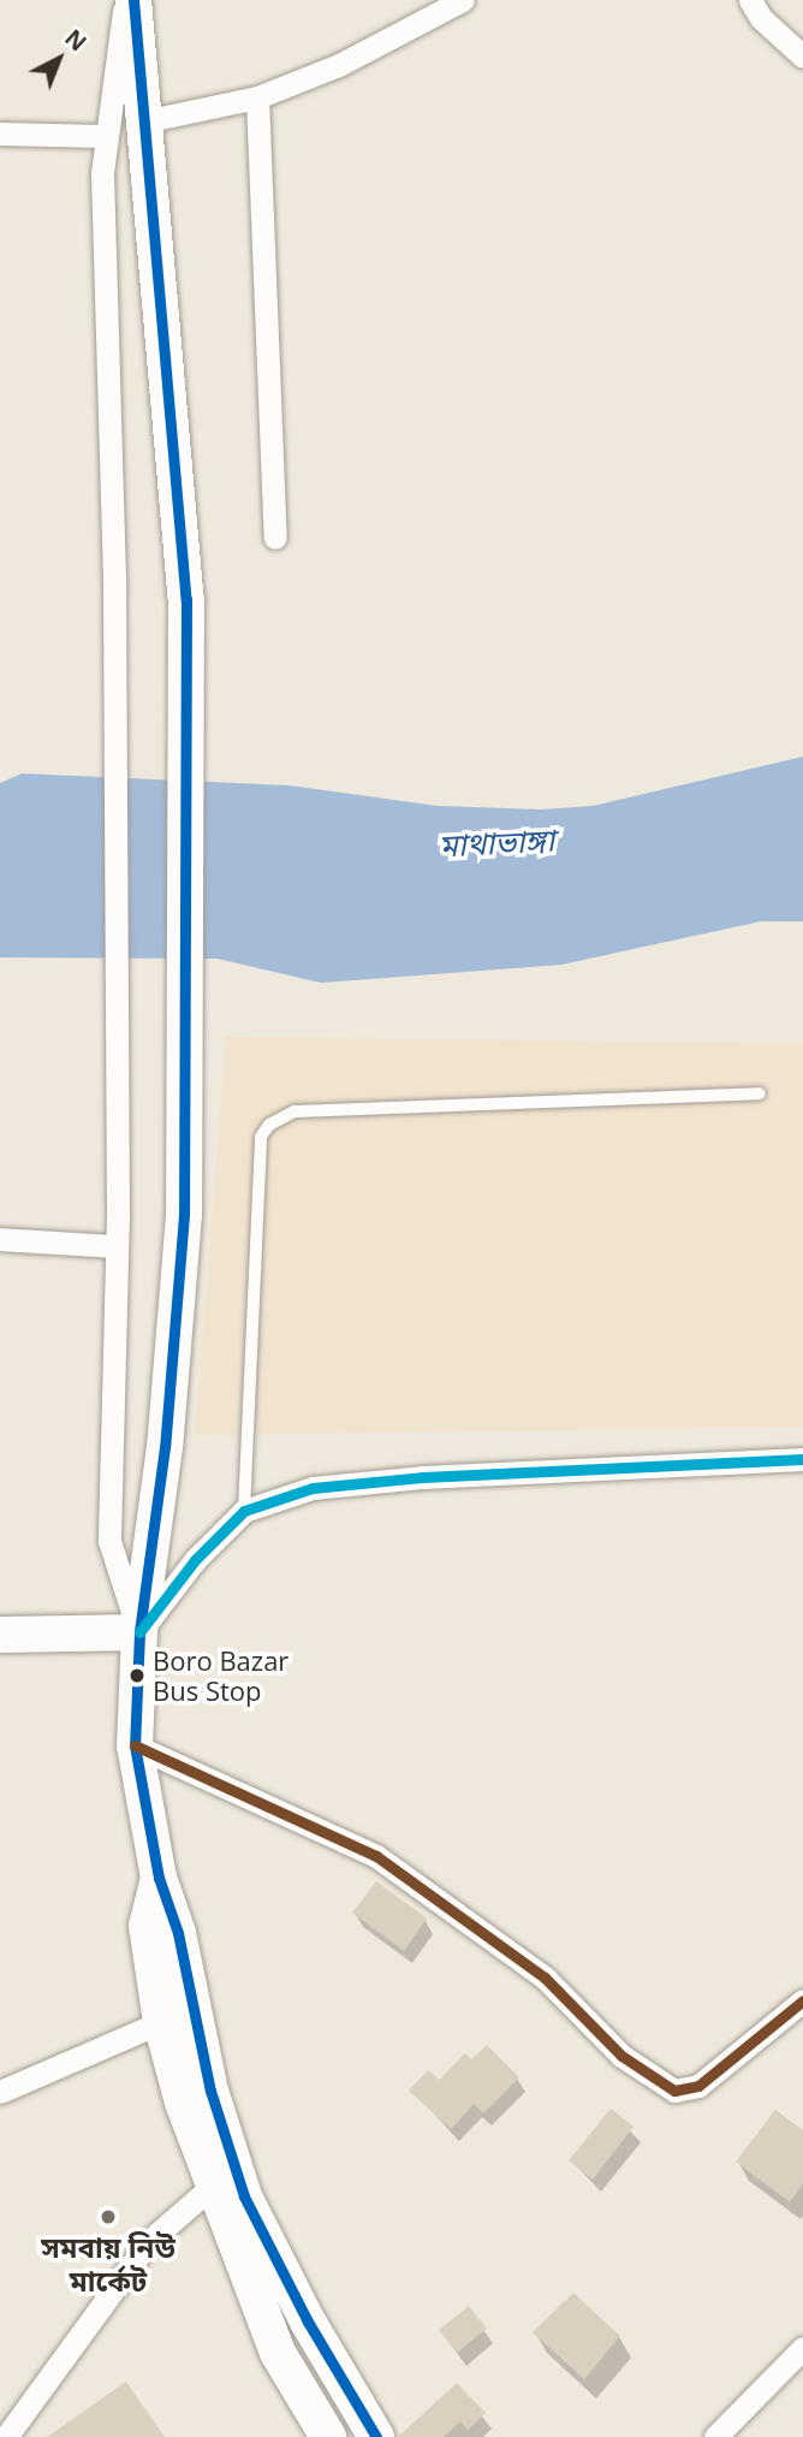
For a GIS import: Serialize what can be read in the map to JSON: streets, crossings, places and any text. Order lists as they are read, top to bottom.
{
  "water": ["মাথাভাঙ্গা"],
  "places": ["Boro Bazar Bus Stop", "সমবায় নিউ মার্কেট"],
  "north": "top right"
}
